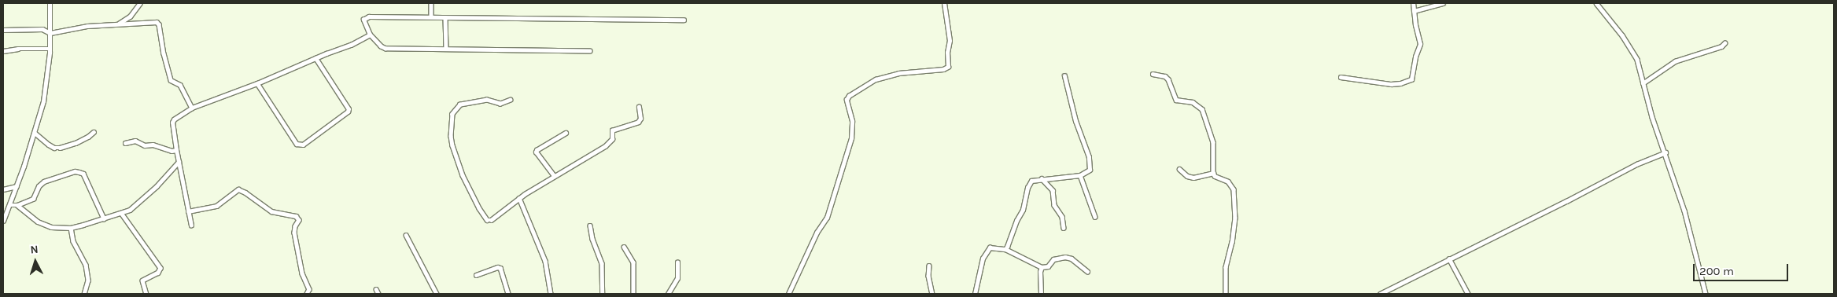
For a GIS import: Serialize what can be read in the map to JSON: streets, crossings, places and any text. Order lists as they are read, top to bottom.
{
  "scale_bar": "200 m",
  "north": "top"
}
